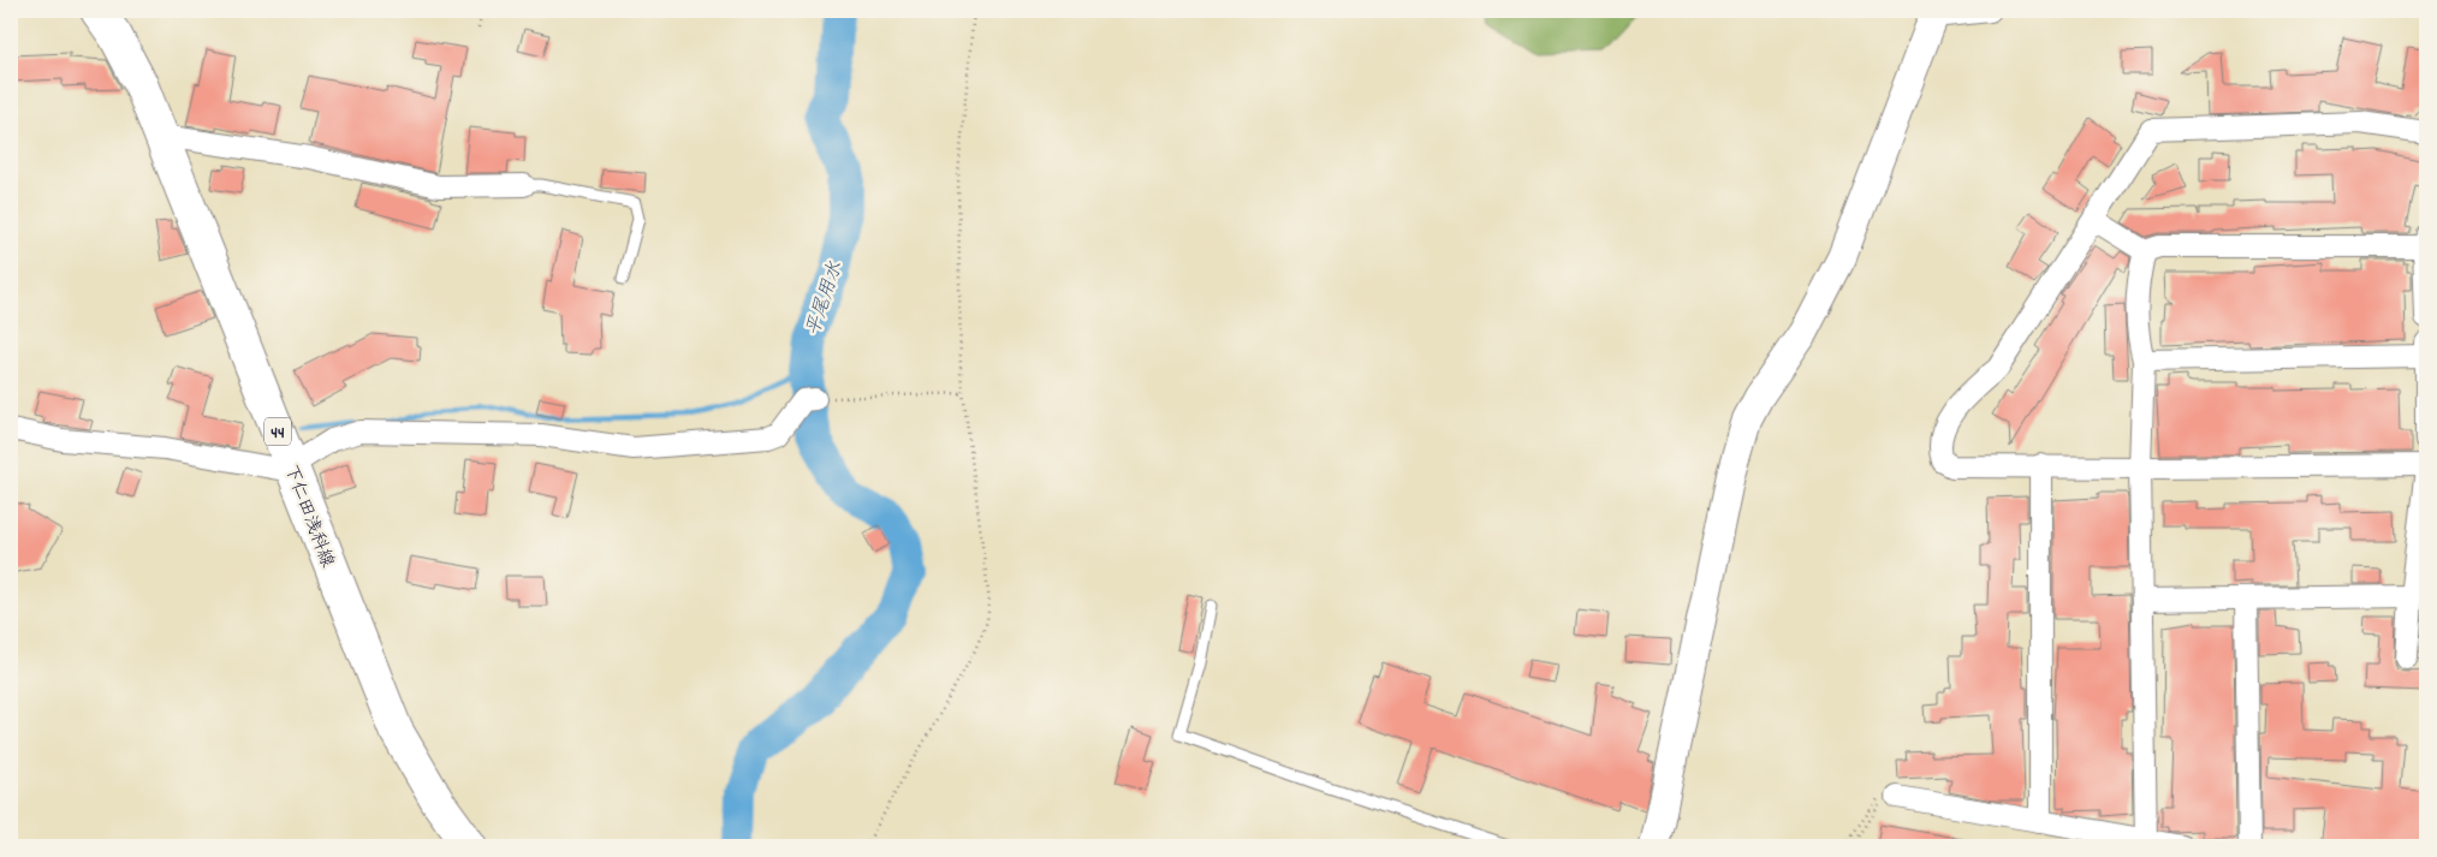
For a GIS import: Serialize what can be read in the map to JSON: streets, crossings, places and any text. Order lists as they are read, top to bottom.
{
  "streets": {
    "main road": ["44", "下仁田浅科線"]
  },
  "water": ["平尾用水"]
}
